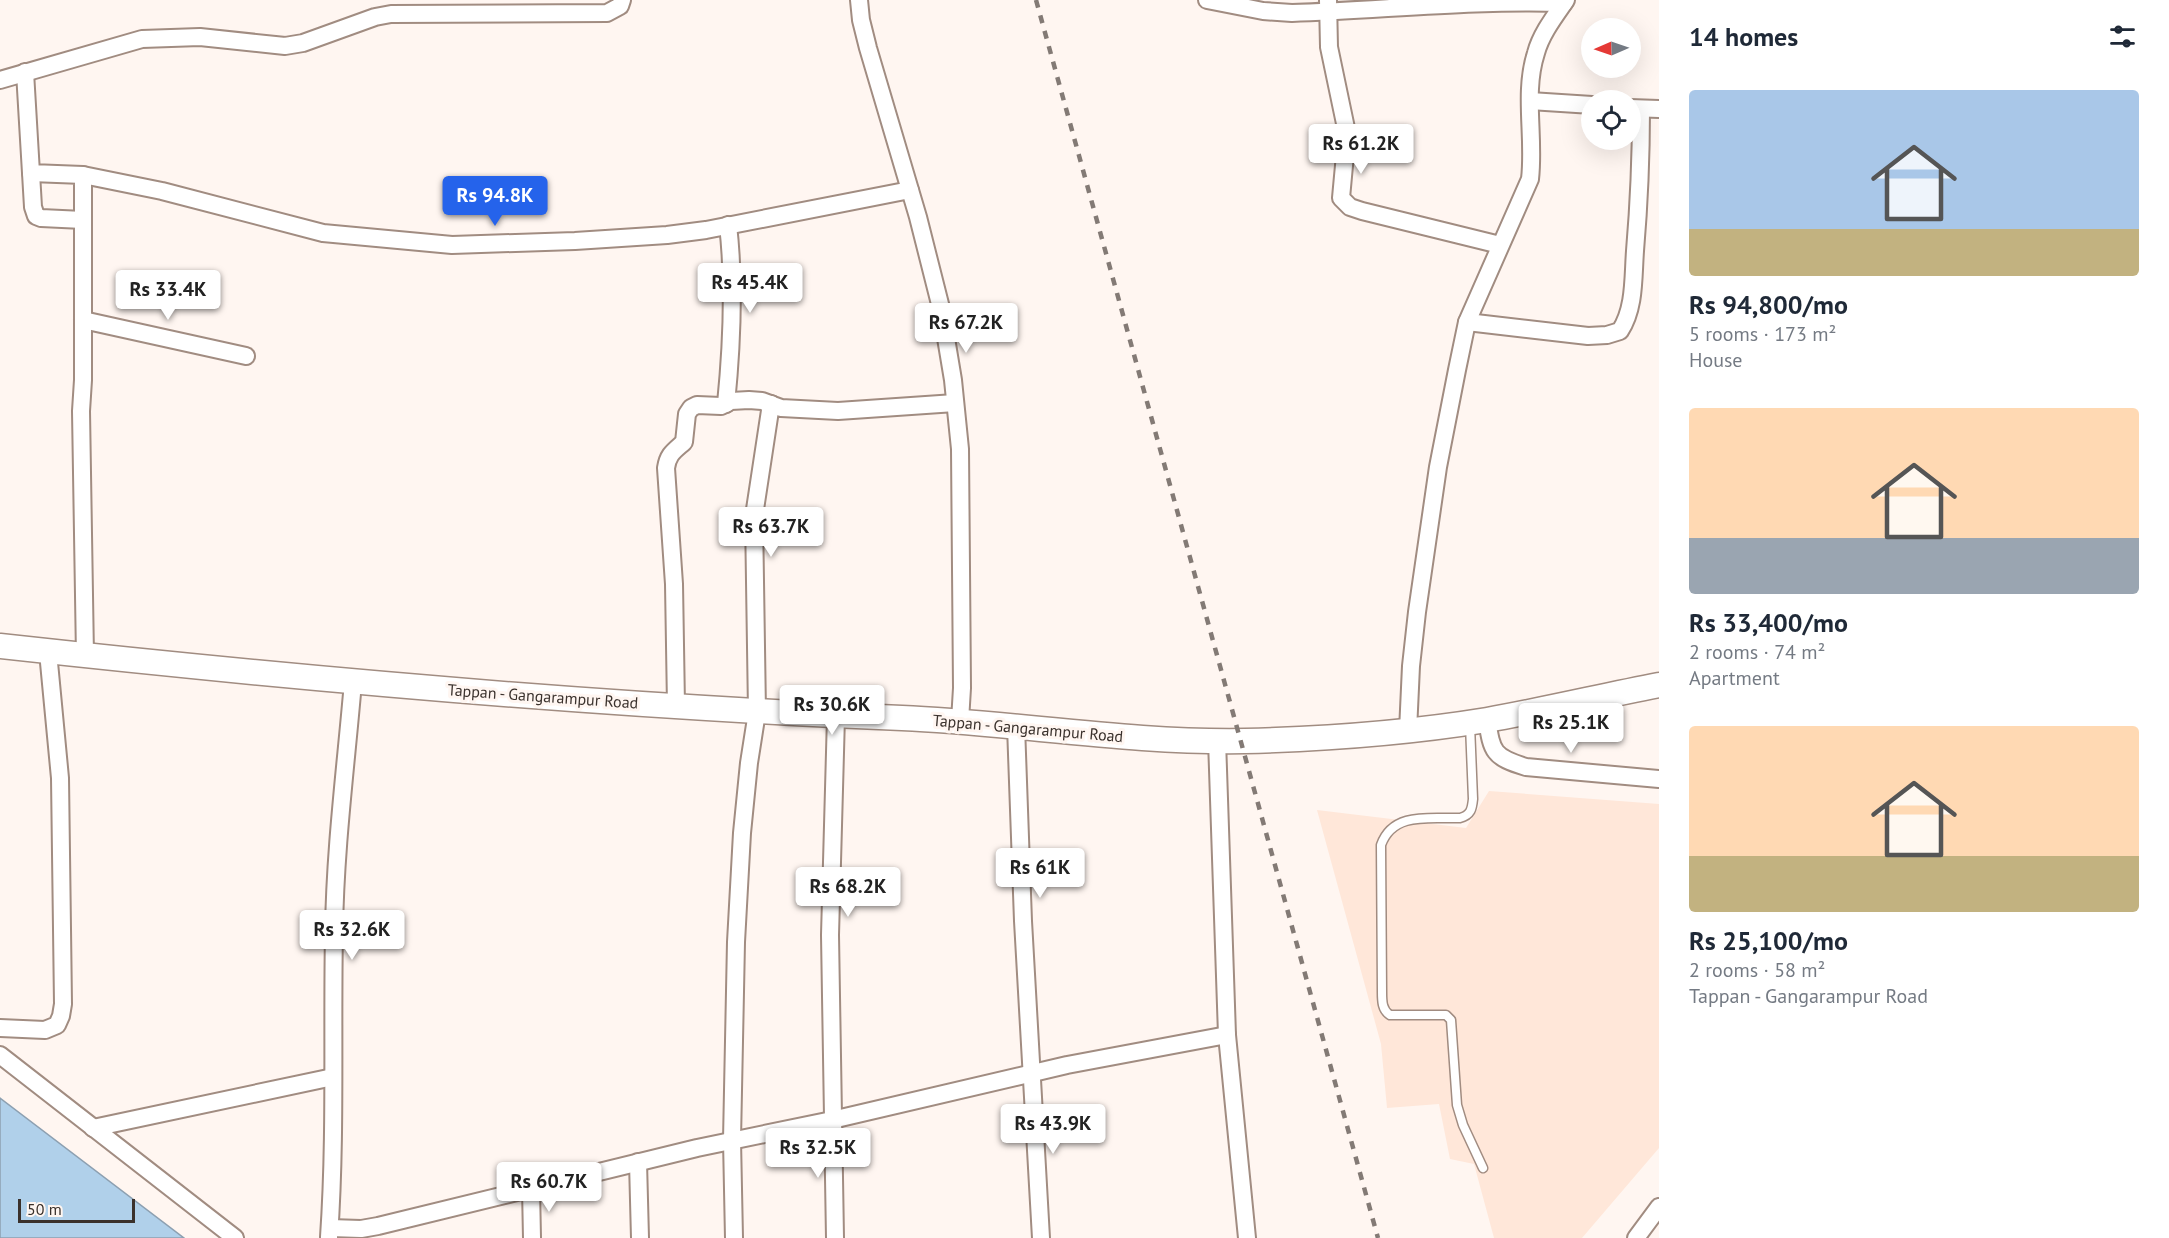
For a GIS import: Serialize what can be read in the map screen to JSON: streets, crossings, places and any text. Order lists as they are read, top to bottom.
{
  "streets": {
    "main road": ["Tappan - Gangarampur Road"]
  },
  "scale_bar": "50 m",
  "north": "left",
  "page": {
    "heading": "14 homes",
    "list": [
      {
        "name": "Rs 94,800/mo",
        "note": "5 rooms · 173 m² · House"
      },
      {
        "name": "Rs 33,400/mo",
        "note": "2 rooms · 74 m² · Apartment"
      },
      {
        "name": "Rs 25,100/mo",
        "note": "2 rooms · 58 m² · Tappan - Gangarampur Road"
      }
    ],
    "price": [
      "Rs 61.2K",
      "Rs 94.8K",
      "Rs 45.4K",
      "Rs 33.4K",
      "Rs 67.2K",
      "Rs 63.7K",
      "Rs 30.6K",
      "Rs 25.1K",
      "Rs 61K",
      "Rs 68.2K",
      "Rs 32.6K",
      "Rs 43.9K",
      "Rs 32.5K",
      "Rs 60.7K"
    ],
    "scale": "50 m"
  }
}
